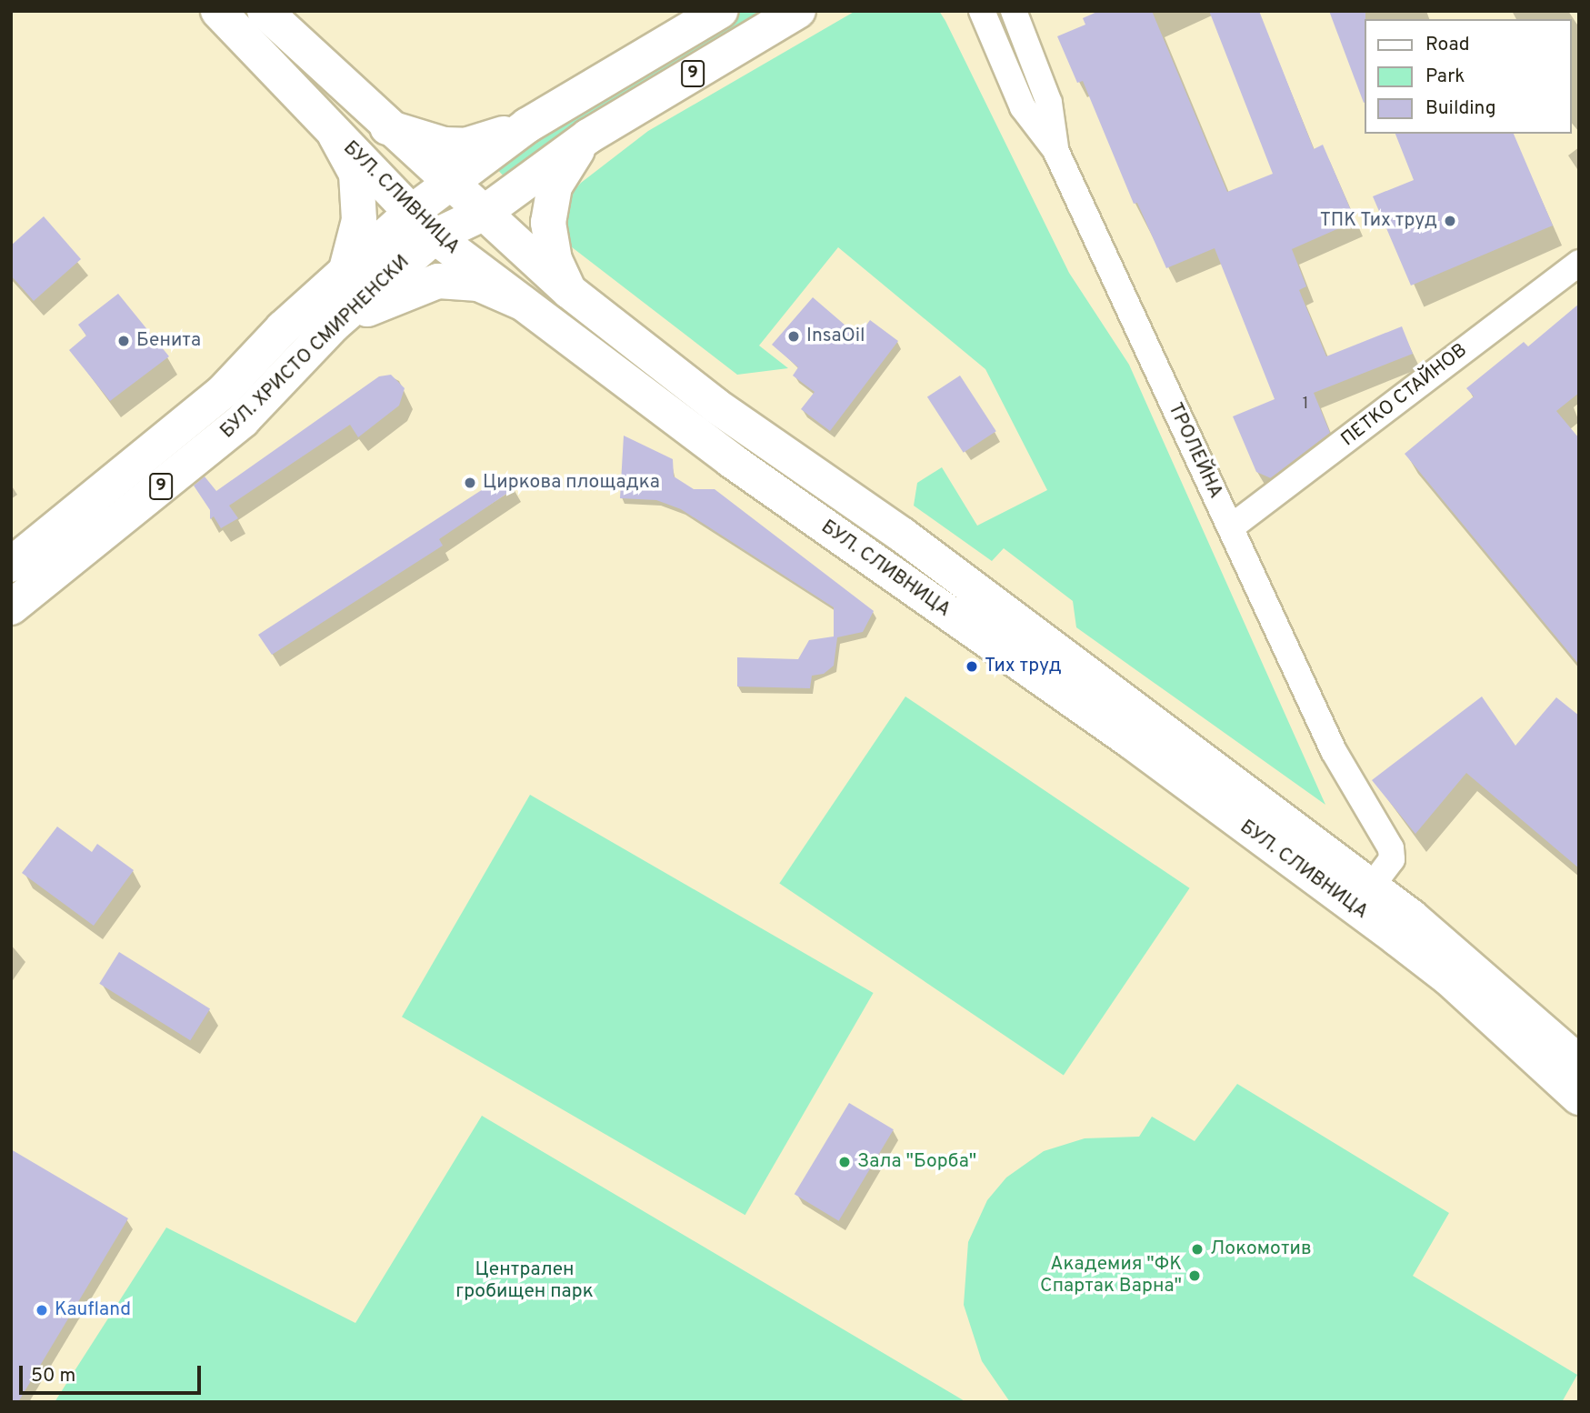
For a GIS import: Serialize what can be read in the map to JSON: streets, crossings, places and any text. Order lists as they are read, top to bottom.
{
  "streets": {
    "main road": ["9", "БУЛ. СЛИВНИЦА", "БУЛ. ХРИСТО СМИРНЕНСКИ"],
    "street": ["ПЕТКО СТАЙНОВ", "ТРОЛЕЙНА"]
  },
  "crossings": [
    ["БУЛ. СЛИВНИЦА", "БУЛ. ХРИСТО СМИРНЕНСКИ"],
    ["БУЛ. СЛИВНИЦА", "ТРОЛЕЙНА"],
    ["ПЕТКО СТАЙНОВ", "ТРОЛЕЙНА"]
  ],
  "parks": ["Централен гробищен парк"],
  "places": [
    "ТПК Тих труд",
    "InsaOil",
    "Бенита",
    "Циркова площадка",
    "Тих труд",
    "Зала \"Борба\"",
    "Локомотив",
    "Академия \"ФК Спартак Варна\"",
    "Kaufland"
  ],
  "house_numbers": ["1"],
  "legend": ["Road", "Park", "Building"],
  "scale_bar": "50 m"
}
